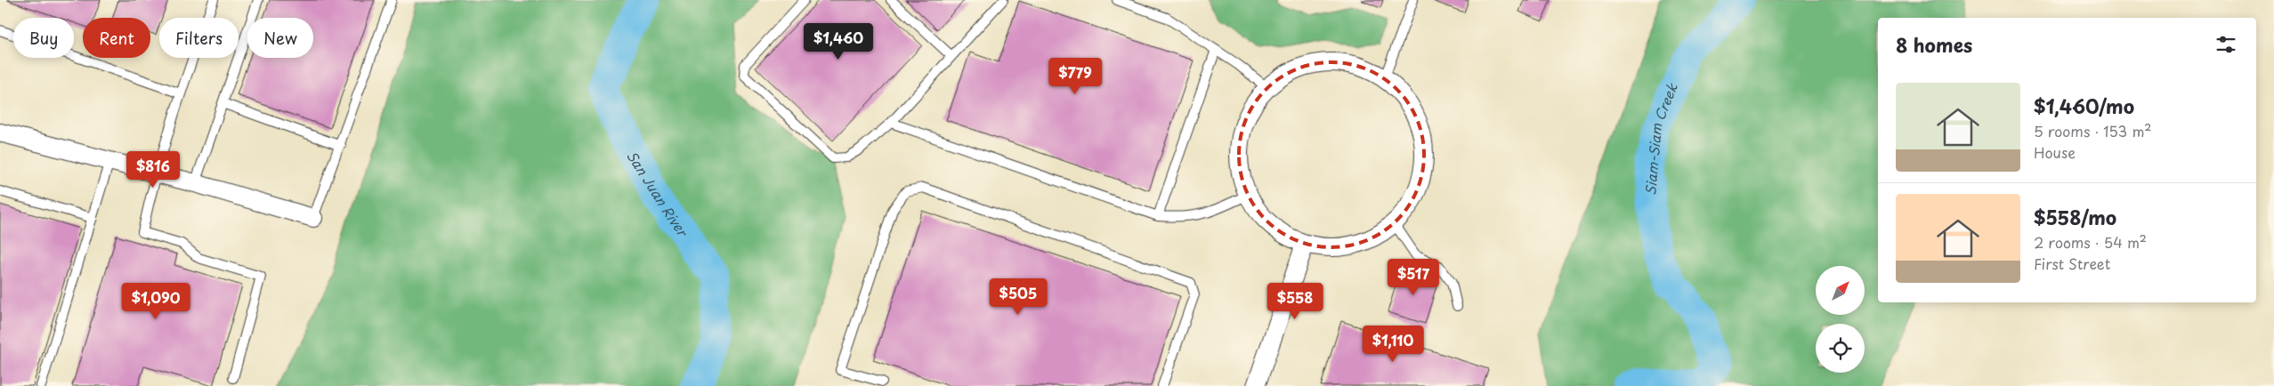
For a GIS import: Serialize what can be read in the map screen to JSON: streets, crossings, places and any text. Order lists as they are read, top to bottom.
{
  "water": ["Siam-Siam Creek", "San Juan River"],
  "north": "top right",
  "page": {
    "chip": [
      "Buy",
      "Rent",
      "Filters",
      "New"
    ],
    "heading": "8 homes",
    "price": [
      "$1,460",
      "$779",
      "$816",
      "$517",
      "$505",
      "$1,090",
      "$558",
      "$1,110"
    ],
    "list": [
      {
        "name": "$1,460/mo",
        "note": "5 rooms · 153 m² · House"
      },
      {
        "name": "$558/mo",
        "note": "2 rooms · 54 m² · First Street"
      }
    ]
  }
}
